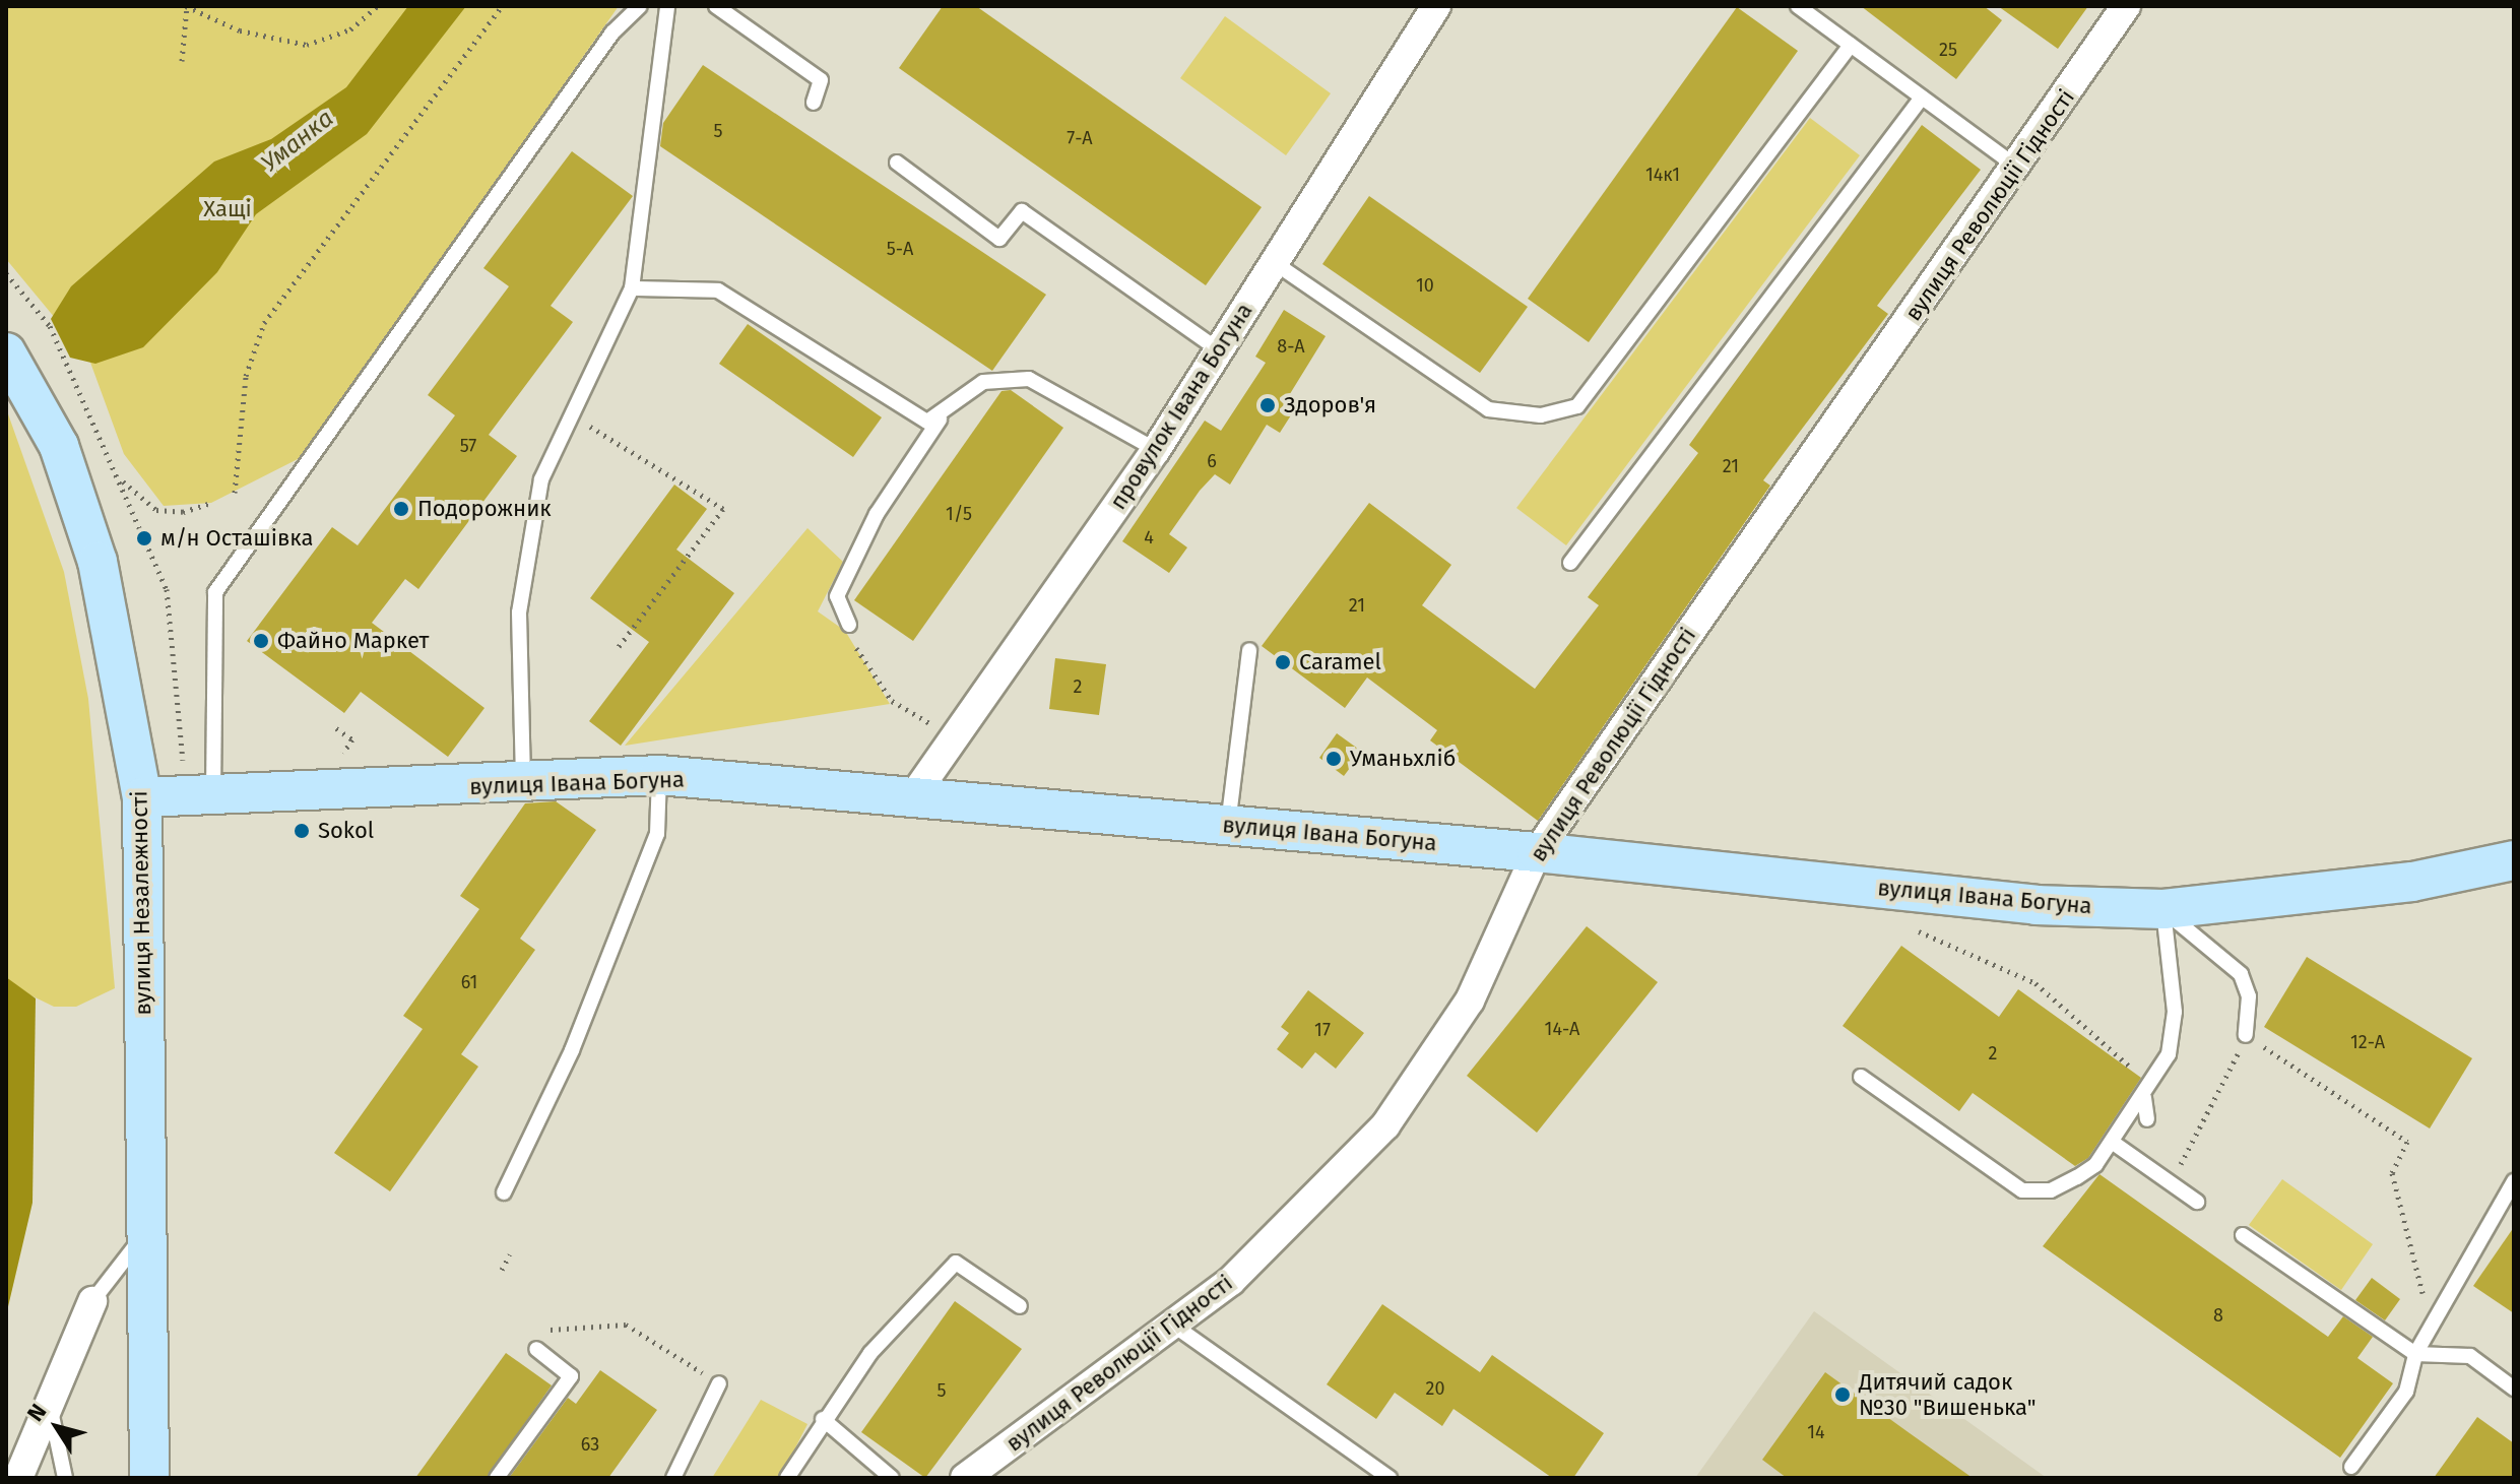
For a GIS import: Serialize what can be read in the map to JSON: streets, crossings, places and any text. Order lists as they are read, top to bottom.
{
  "streets": {
    "main road": ["вулиця Івана Богуна", "вулиця Незалежності"],
    "street": ["вулиця Революції Гідності", "провулок Івана Богуна"]
  },
  "crossings": [
    ["вулиця Революції Гідності", "вулиця Івана Богуна"],
    ["провулок Івана Богуна", "вулиця Івана Богуна"],
    ["вулиця Івана Богуна", "вулиця Незалежності"]
  ],
  "water": ["Уманка"],
  "parks": ["Хащі"],
  "places": [
    "Здоров'я",
    "Подорожник",
    "м/н Осташівка",
    "Файно Маркет",
    "Caramel",
    "Уманьхліб",
    "Sokol",
    "Дитячий садок №30 \"Вишенька\""
  ],
  "house_numbers": [
    "25",
    "5",
    "7-А",
    "14к1",
    "5-А",
    "10",
    "8-А",
    "57",
    "6",
    "21",
    "1/5",
    "4",
    "21",
    "2",
    "61",
    "14-А",
    "17",
    "12-А",
    "2",
    "8",
    "20",
    "5",
    "14",
    "63"
  ],
  "north": "top left"
}
